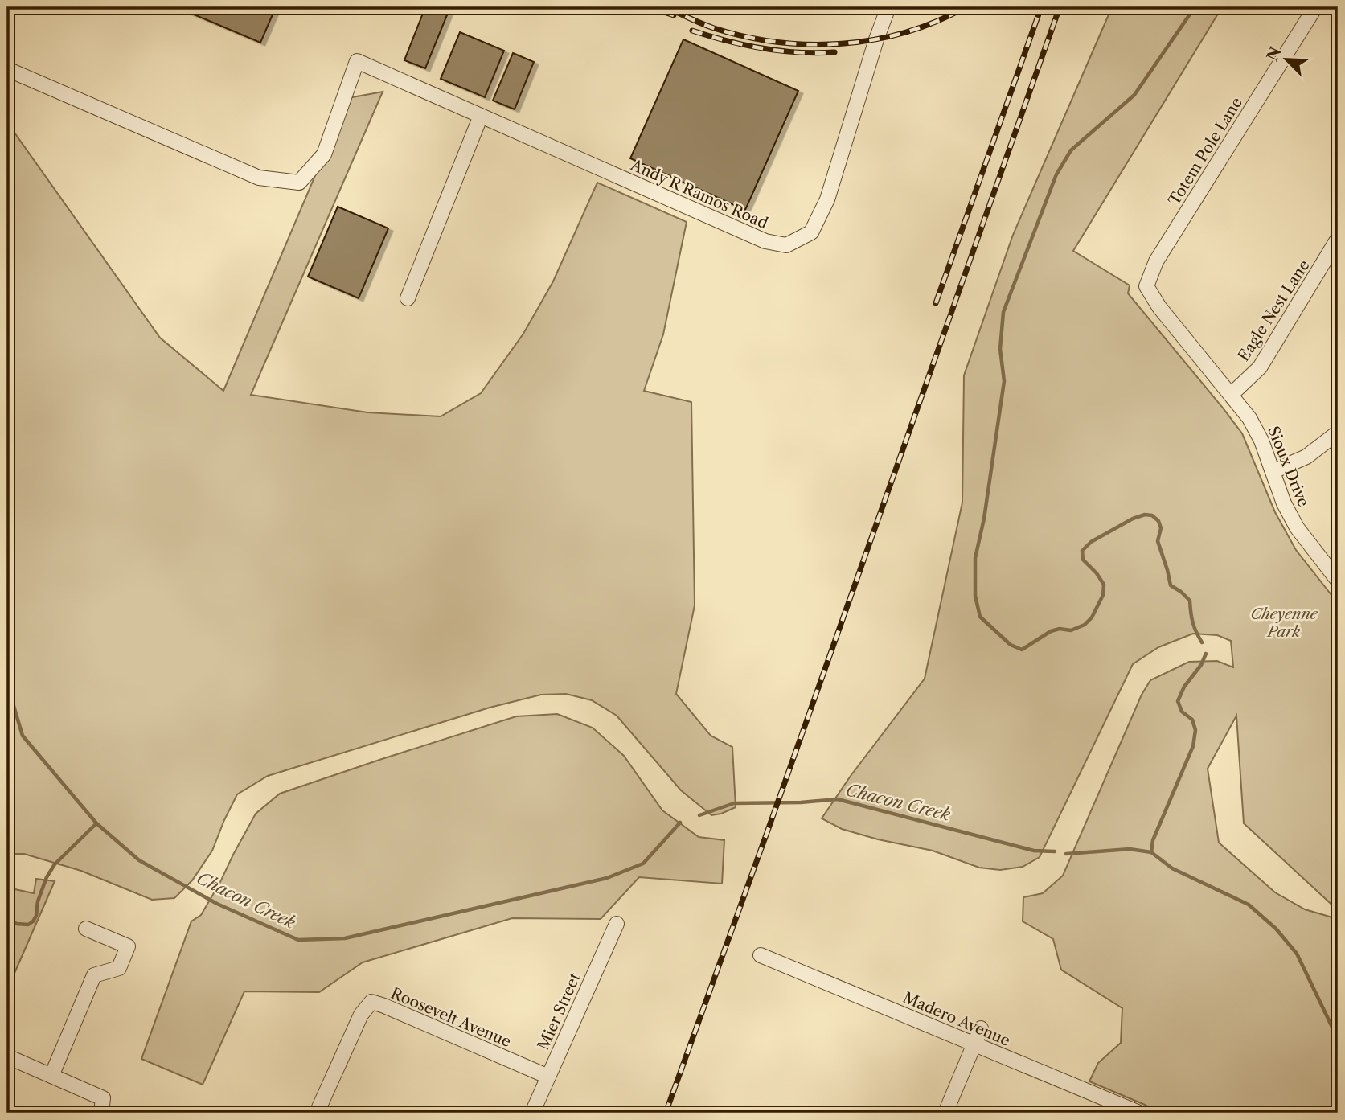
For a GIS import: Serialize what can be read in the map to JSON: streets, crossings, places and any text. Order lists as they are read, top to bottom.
{
  "streets": {
    "street": [
      "Totem Pole Lane",
      "Andy R Ramos Road",
      "Eagle Nest Lane",
      "Sioux Drive",
      "Mier Street",
      "Roosevelt Avenue",
      "Madero Avenue"
    ]
  },
  "crossings": [
    ["Totem Pole Lane", "Sioux Drive"],
    ["Eagle Nest Lane", "Sioux Drive"],
    ["Mier Street", "Roosevelt Avenue"]
  ],
  "water": ["Chacon Creek"],
  "parks": ["Cheyenne Park"],
  "north": "top left"
}
